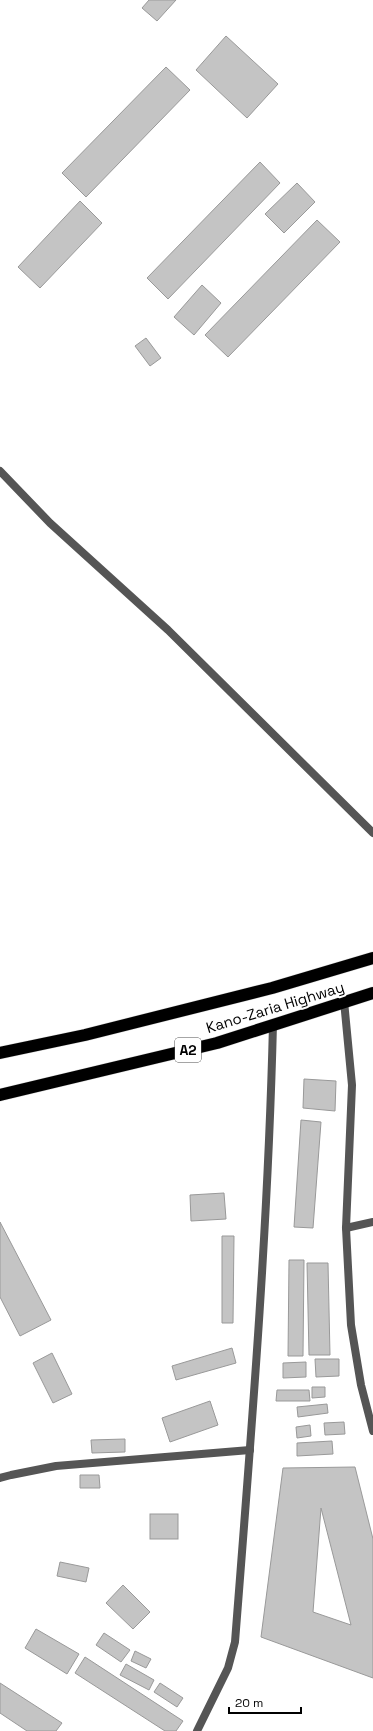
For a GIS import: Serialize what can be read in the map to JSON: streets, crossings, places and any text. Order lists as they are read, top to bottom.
{
  "streets": {
    "highway": ["Kano-Zaria Highway", "A2"]
  },
  "scale_bar": "20 m"
}
